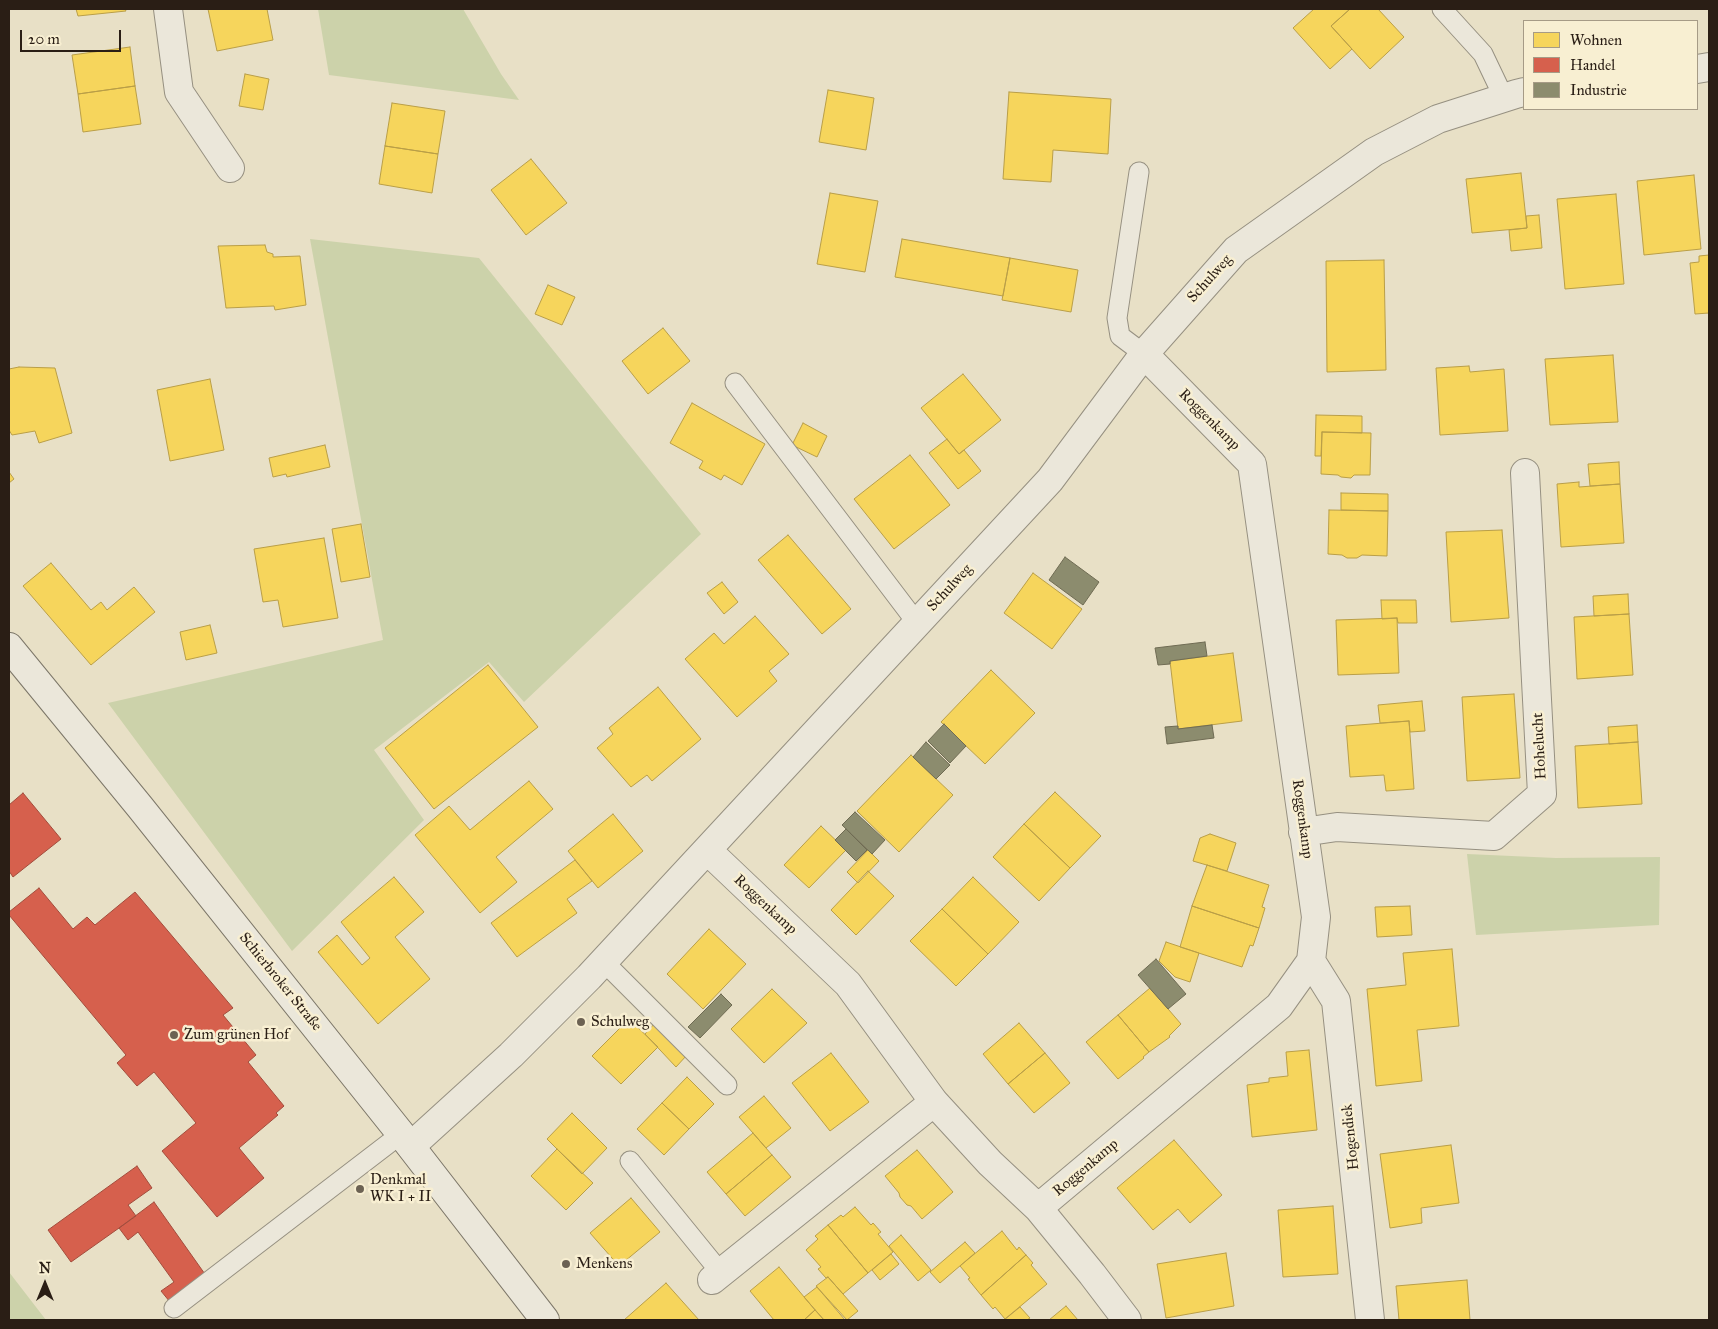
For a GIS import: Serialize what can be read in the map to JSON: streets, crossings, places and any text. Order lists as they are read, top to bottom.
{
  "streets": {
    "street": [
      "Schulweg",
      "Roggenkamp",
      "Hohelucht",
      "Schierbroker Straße",
      "Hogendiek"
    ]
  },
  "crossings": [
    ["Schulweg", "Roggenkamp"],
    ["Schulweg", "Schierbroker Straße"],
    ["Roggenkamp", "Hohelucht"],
    ["Roggenkamp", "Hogendiek"]
  ],
  "places": [
    "Schulweg",
    "Zum grünen Hof",
    "Denkmal WK I + II",
    "Menkens"
  ],
  "legend": ["Wohnen", "Handel", "Industrie"],
  "scale_bar": "20 m",
  "north": "top"
}
